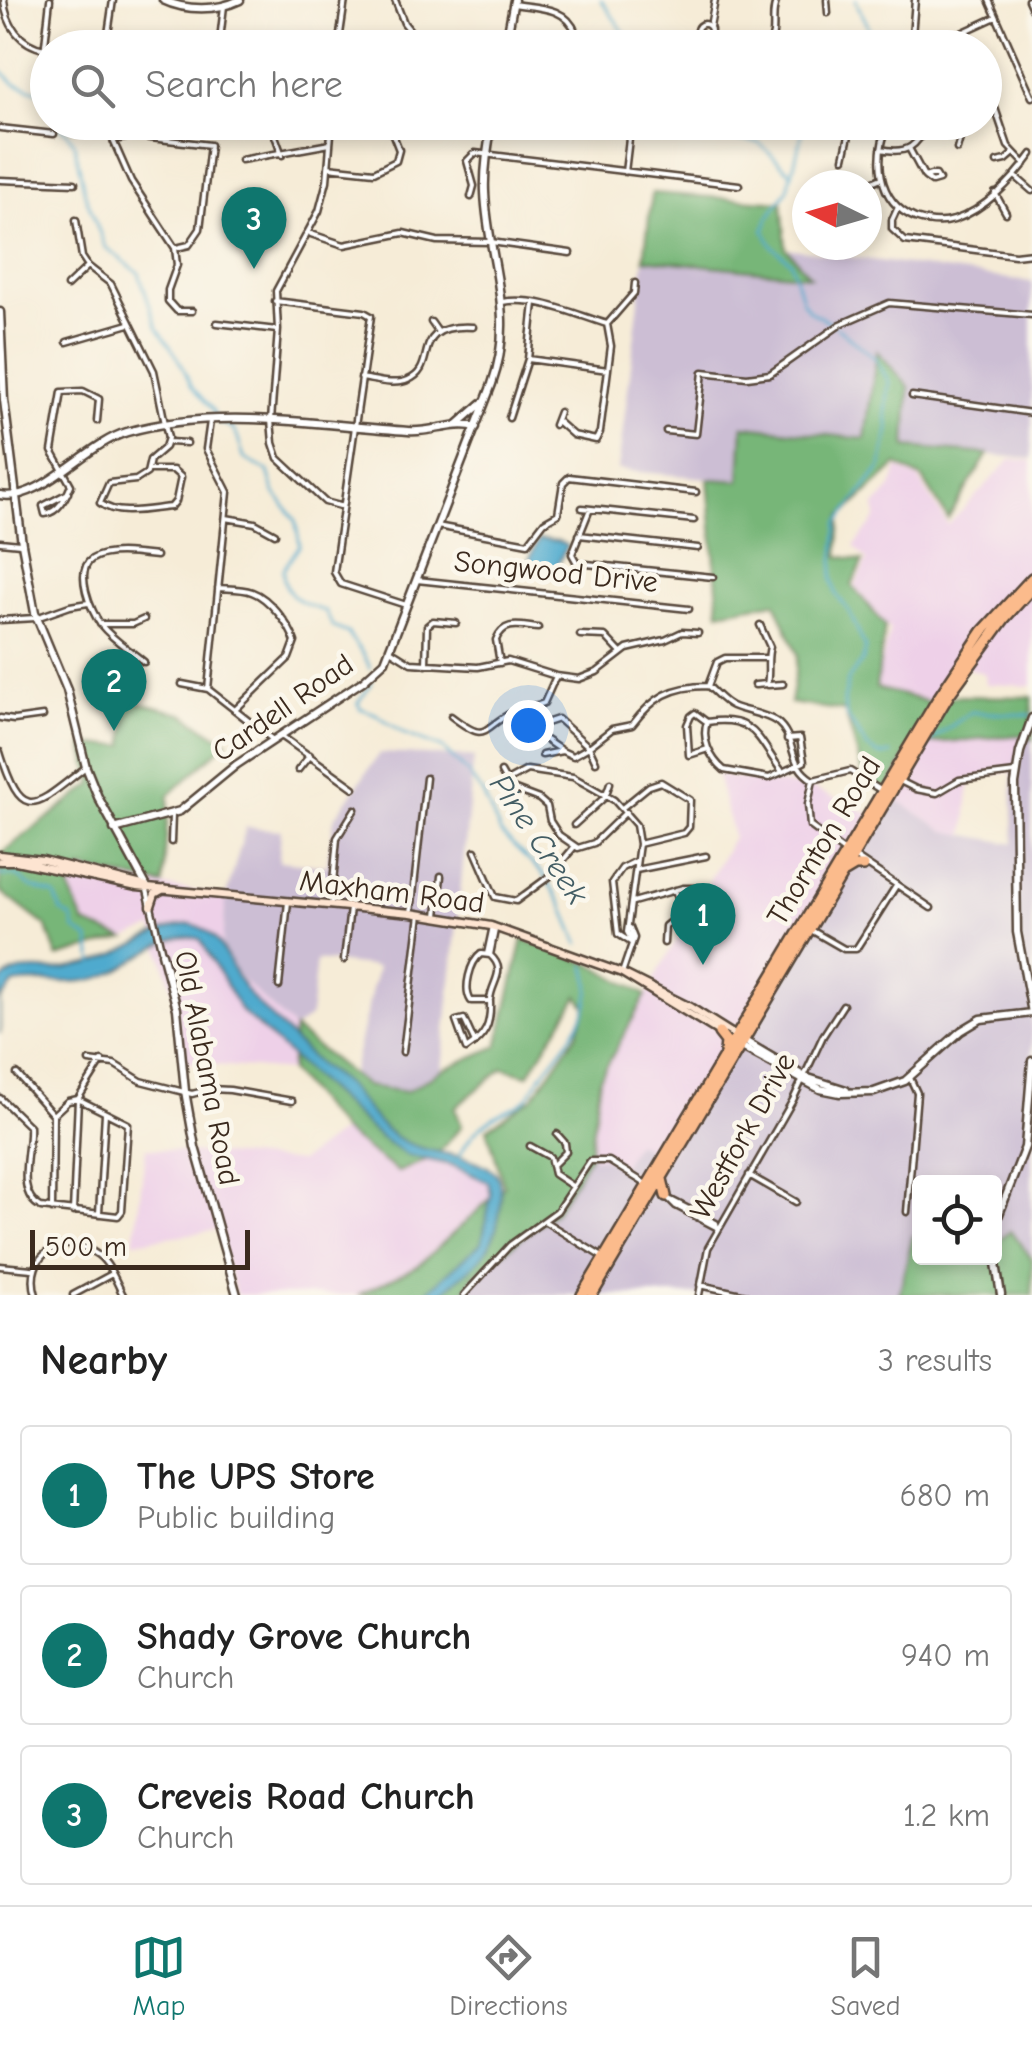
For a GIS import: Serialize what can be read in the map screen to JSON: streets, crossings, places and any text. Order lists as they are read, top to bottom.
{
  "streets": {
    "highway": ["Thornton Road"],
    "main road": ["Maxham Road"],
    "street": [
      "Songwood Drive",
      "Cardell Road",
      "Old Alabama Road",
      "Westfork Drive"
    ]
  },
  "crossings": [
    ["Songwood Drive", "Cardell Road"],
    ["Thornton Road", "Maxham Road"],
    ["Maxham Road", "Old Alabama Road"],
    ["Maxham Road", "Westfork Drive"]
  ],
  "water": ["Pine Creek"],
  "scale_bar": "500 m",
  "north": "left",
  "page": {
    "search": "Search here",
    "pins": ["3", "2", "1"],
    "scale": "500 m",
    "heading": ["Nearby", "3 results"],
    "list": [
      {
        "mark": "1",
        "name": "The UPS Store",
        "note": "Public building",
        "value": "680 m"
      },
      {
        "mark": "2",
        "name": "Shady Grove Church",
        "note": "Church",
        "value": "940 m"
      },
      {
        "mark": "3",
        "name": "Creveis Road Church",
        "note": "Church",
        "value": "1.2 km"
      }
    ],
    "nav": ["Map", "Directions", "Saved"]
  }
}
